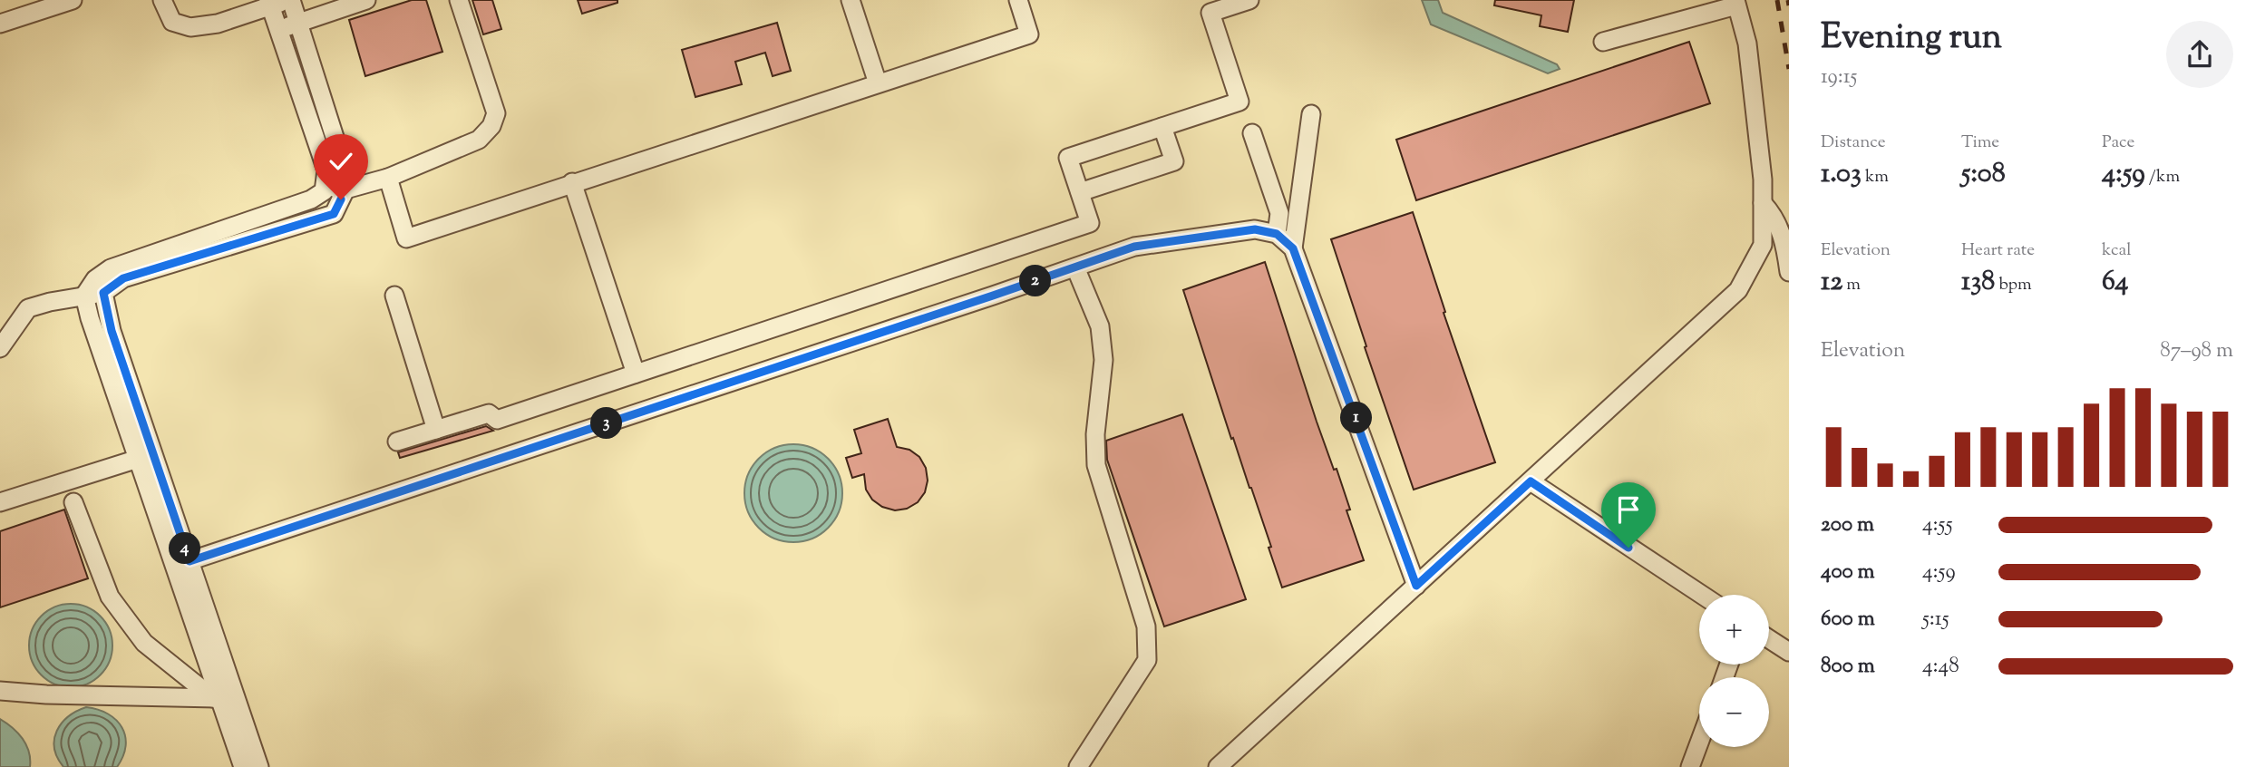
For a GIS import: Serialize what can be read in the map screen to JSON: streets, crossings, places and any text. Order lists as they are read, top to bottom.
{
  "page": {
    "heading": ["Evening run", "19:15"],
    "stats": [
      ["Distance", "1.03 km"],
      ["Time", "5:08"],
      ["Pace", "4:59 /km"],
      ["Elevation", "12 m"],
      ["Heart rate", "138 bpm"],
      ["kcal", "64"]
    ],
    "pins": [
      "2",
      "1",
      "3",
      "4"
    ],
    "chart": ["Elevation", "87–98 m"],
    "list": [
      {
        "name": "200 m",
        "note": "4:55"
      },
      {
        "name": "400 m",
        "note": "4:59"
      },
      {
        "name": "600 m",
        "note": "5:15"
      },
      {
        "name": "800 m",
        "note": "4:48"
      }
    ],
    "map_buttons": ["+", "−"]
  }
}
